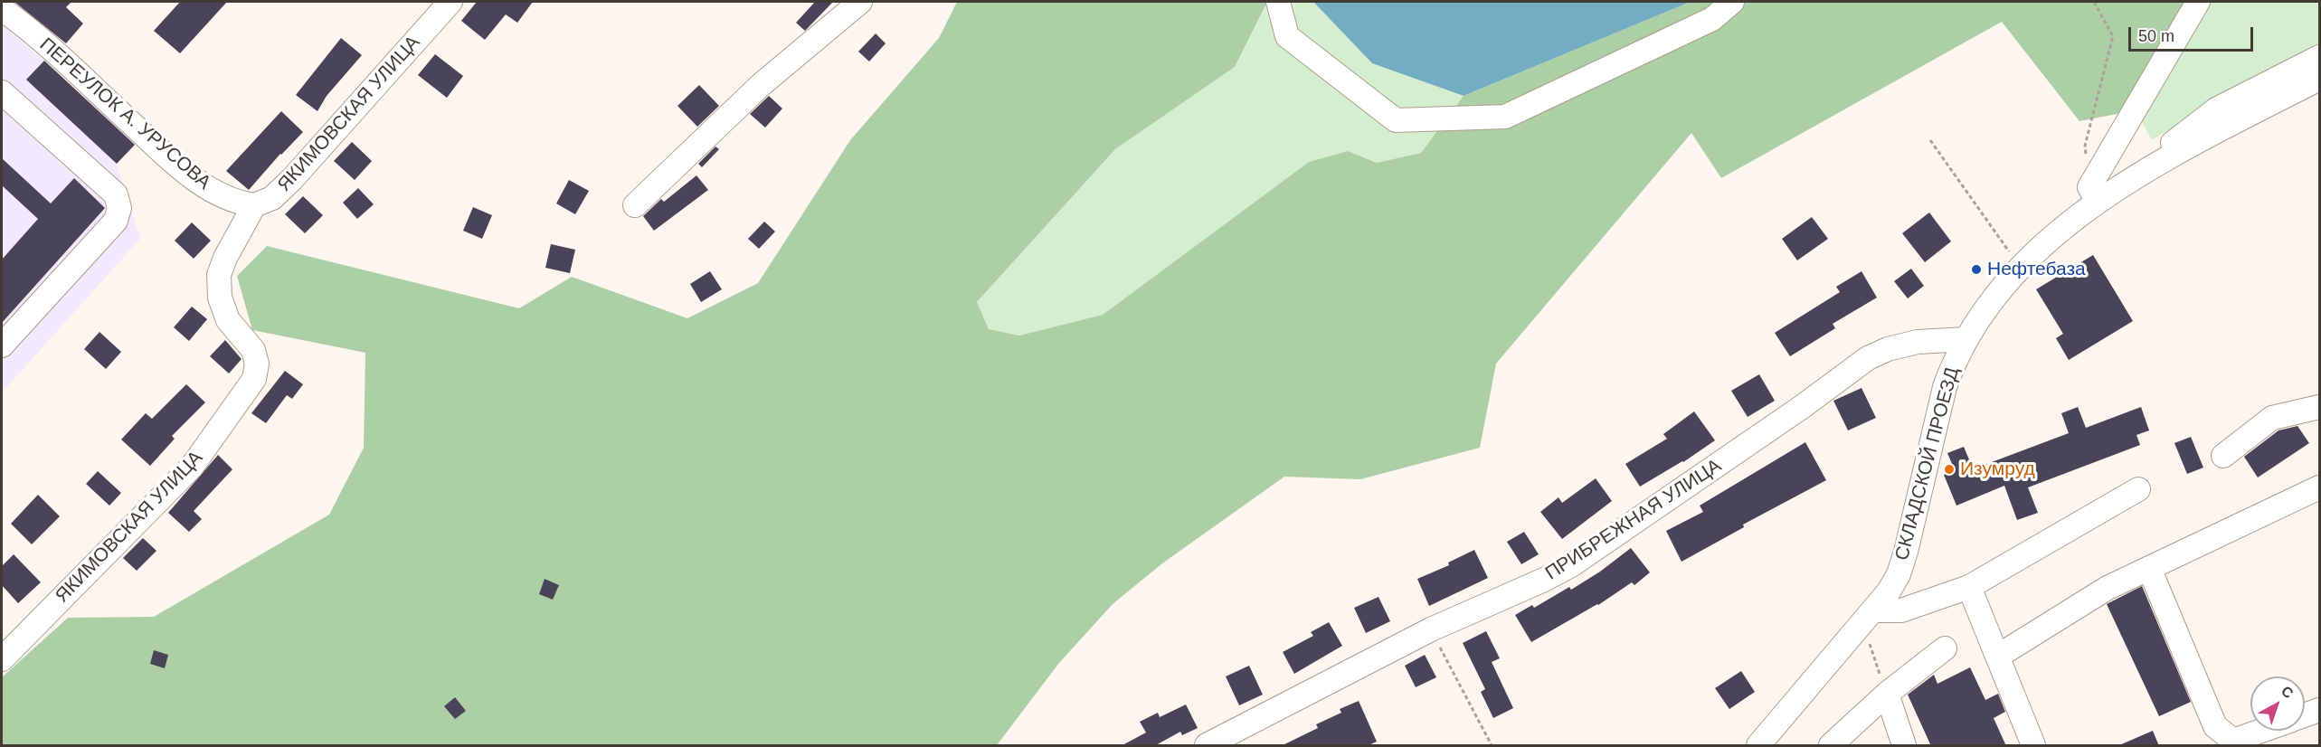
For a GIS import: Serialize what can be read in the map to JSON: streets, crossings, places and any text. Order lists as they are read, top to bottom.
{
  "streets": {
    "street": [
      "ПЕРЕУЛОК А. УРУСОВА",
      "ЯКИМОВСКАЯ УЛИЦА",
      "СКЛАДСКОЙ ПРОЕЗД",
      "ПРИБРЕЖНАЯ УЛИЦА"
    ]
  },
  "crossings": [
    ["ПЕРЕУЛОК А. УРУСОВА", "ЯКИМОВСКАЯ УЛИЦА"],
    ["СКЛАДСКОЙ ПРОЕЗД", "ПРИБРЕЖНАЯ УЛИЦА"]
  ],
  "places": ["Нефтебаза", "Изумруд"],
  "scale_bar": "50 m",
  "north": "top right"
}
